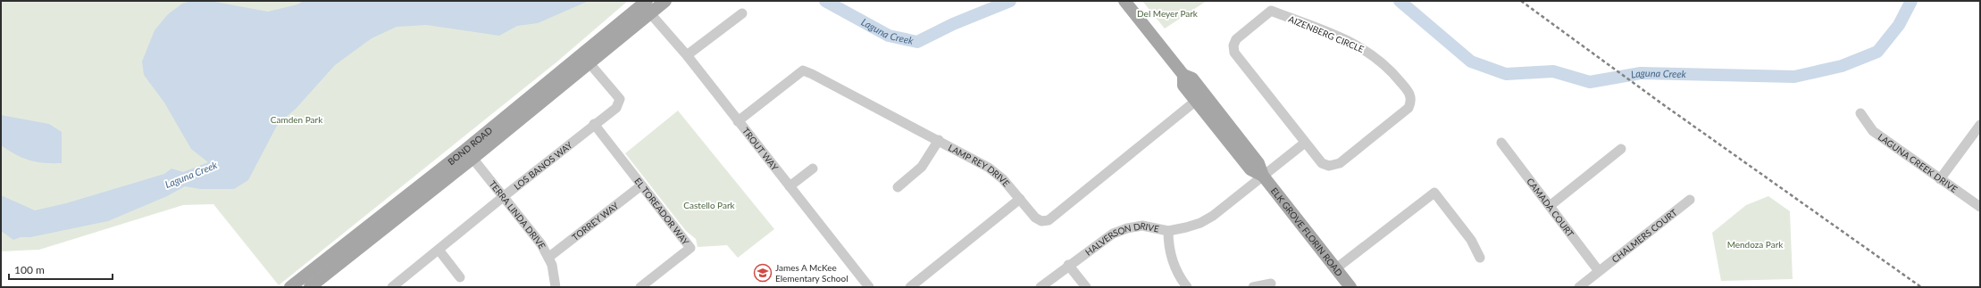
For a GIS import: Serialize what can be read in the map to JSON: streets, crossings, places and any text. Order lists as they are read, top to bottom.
{
  "streets": {
    "main road": ["BOND ROAD", "ELK GROVE FLORIN ROAD"],
    "street": [
      "AIZENBERG CIRCLE",
      "TROUT WAY",
      "LAGUNA CREEK DRIVE",
      "LOS BANOS WAY",
      "LAMP REY DRIVE",
      "CAMADA COURT",
      "EL TOREADOR WAY",
      "TERRA LINDA DRIVE",
      "TORREY WAY",
      "CHALMERS COURT",
      "HALVERSON DRIVE"
    ]
  },
  "crossings": [
    ["BOND ROAD", "TROUT WAY"],
    ["BOND ROAD", "LOS BANOS WAY"],
    ["BOND ROAD", "TERRA LINDA DRIVE"],
    ["TROUT WAY", "LAMP REY DRIVE"],
    ["LOS BANOS WAY", "EL TOREADOR WAY"],
    ["LOS BANOS WAY", "TERRA LINDA DRIVE"],
    ["LAMP REY DRIVE", "ELK GROVE FLORIN ROAD"],
    ["CAMADA COURT", "CHALMERS COURT"],
    ["EL TOREADOR WAY", "TORREY WAY"],
    ["TERRA LINDA DRIVE", "TORREY WAY"],
    ["ELK GROVE FLORIN ROAD", "HALVERSON DRIVE"]
  ],
  "water": ["Laguna Creek"],
  "parks": [
    "Del Meyer Park",
    "Camden Park",
    "Castello Park",
    "Mendoza Park"
  ],
  "places": {
    "school or university": ["James A McKee Elementary School"]
  },
  "scale_bar": "100 m"
}
